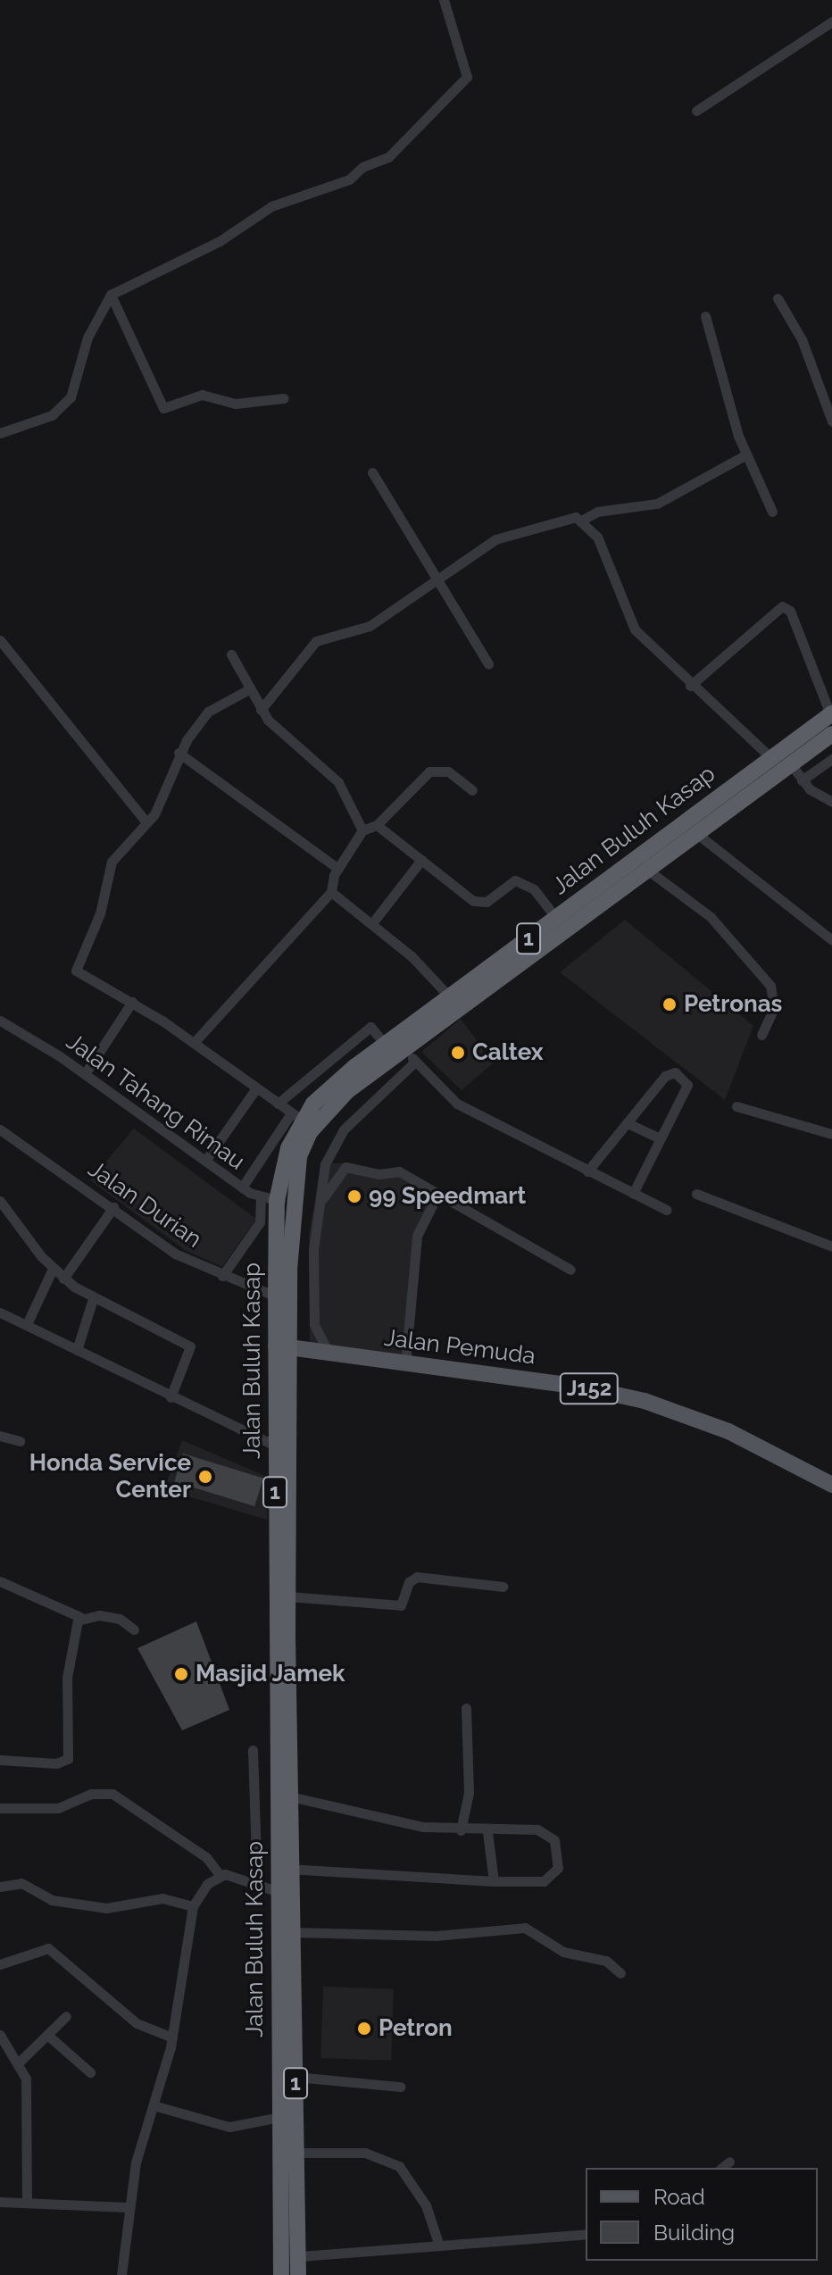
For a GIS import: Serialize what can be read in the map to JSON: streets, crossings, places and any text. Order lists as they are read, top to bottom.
{
  "streets": {
    "highway": ["Jalan Buluh Kasap", "1"],
    "main road": ["Jalan Pemuda", "J152"],
    "street": ["Jalan Tahang Rimau", "Jalan Durian"]
  },
  "crossings": [
    ["Jalan Buluh Kasap", "Jalan Tahang Rimau"],
    ["Jalan Buluh Kasap", "Jalan Durian"],
    ["Jalan Buluh Kasap", "Jalan Pemuda"]
  ],
  "places": [
    "Petronas",
    "Caltex",
    "99 Speedmart",
    "Honda Service Center",
    "Masjid Jamek",
    "Petron"
  ],
  "legend": ["Road", "Building"]
}
